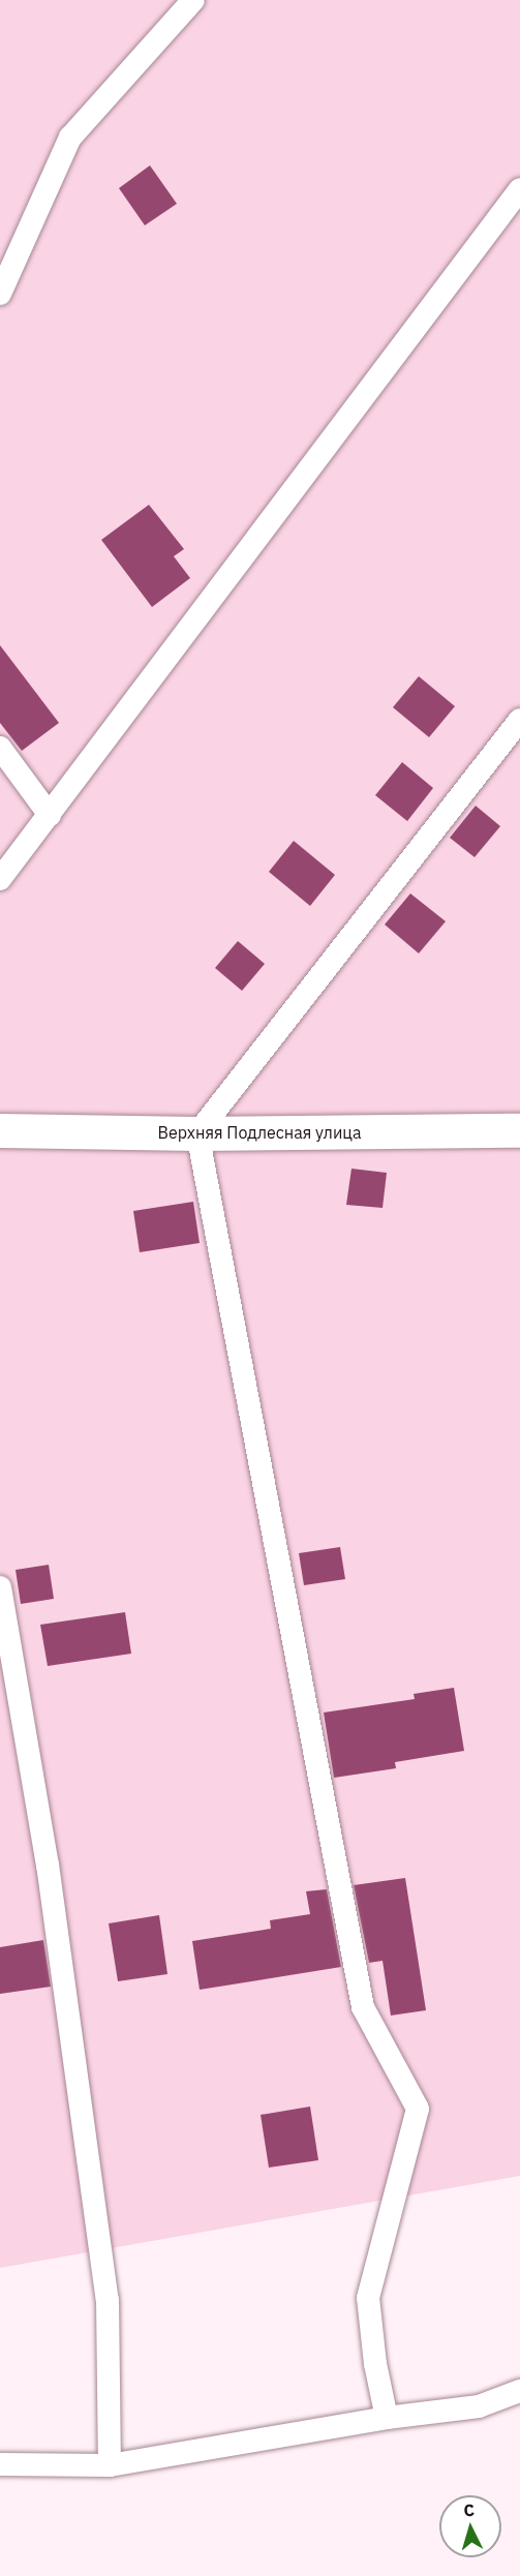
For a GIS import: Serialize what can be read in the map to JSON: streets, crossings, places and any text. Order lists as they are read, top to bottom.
{
  "streets": {
    "street": ["Верхняя Подлесная улица"]
  },
  "north": "top"
}
